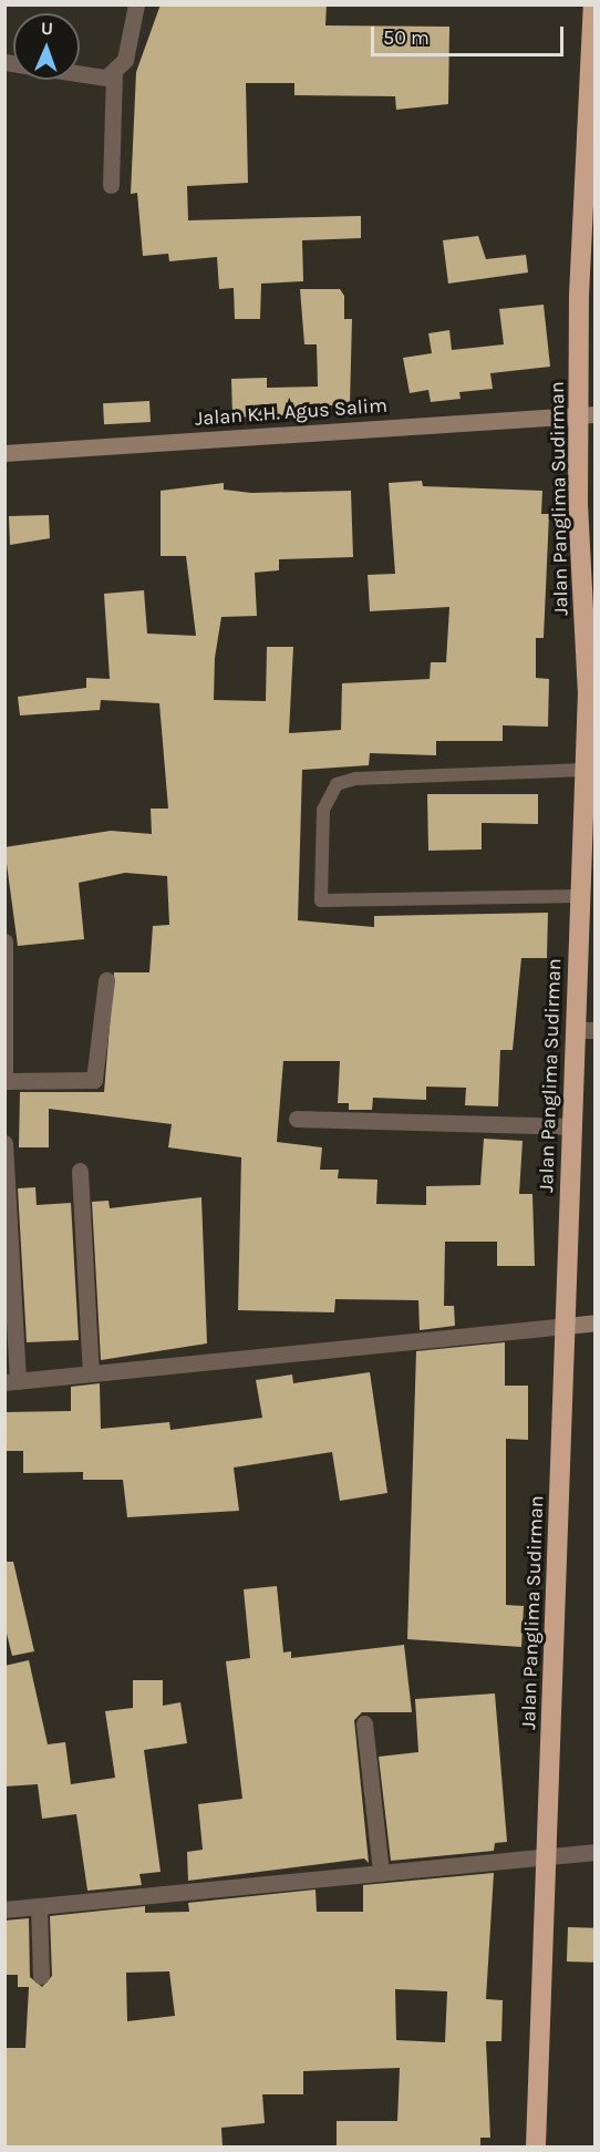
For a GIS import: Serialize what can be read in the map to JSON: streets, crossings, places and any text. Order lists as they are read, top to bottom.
{
  "streets": {
    "highway": ["Jalan Panglima Sudirman"],
    "street": ["Jalan K.H. Agus Salim"]
  },
  "crossings": [
    ["Jalan K.H. Agus Salim", "Jalan Panglima Sudirman"]
  ],
  "scale_bar": "50 m",
  "north": "top"
}
